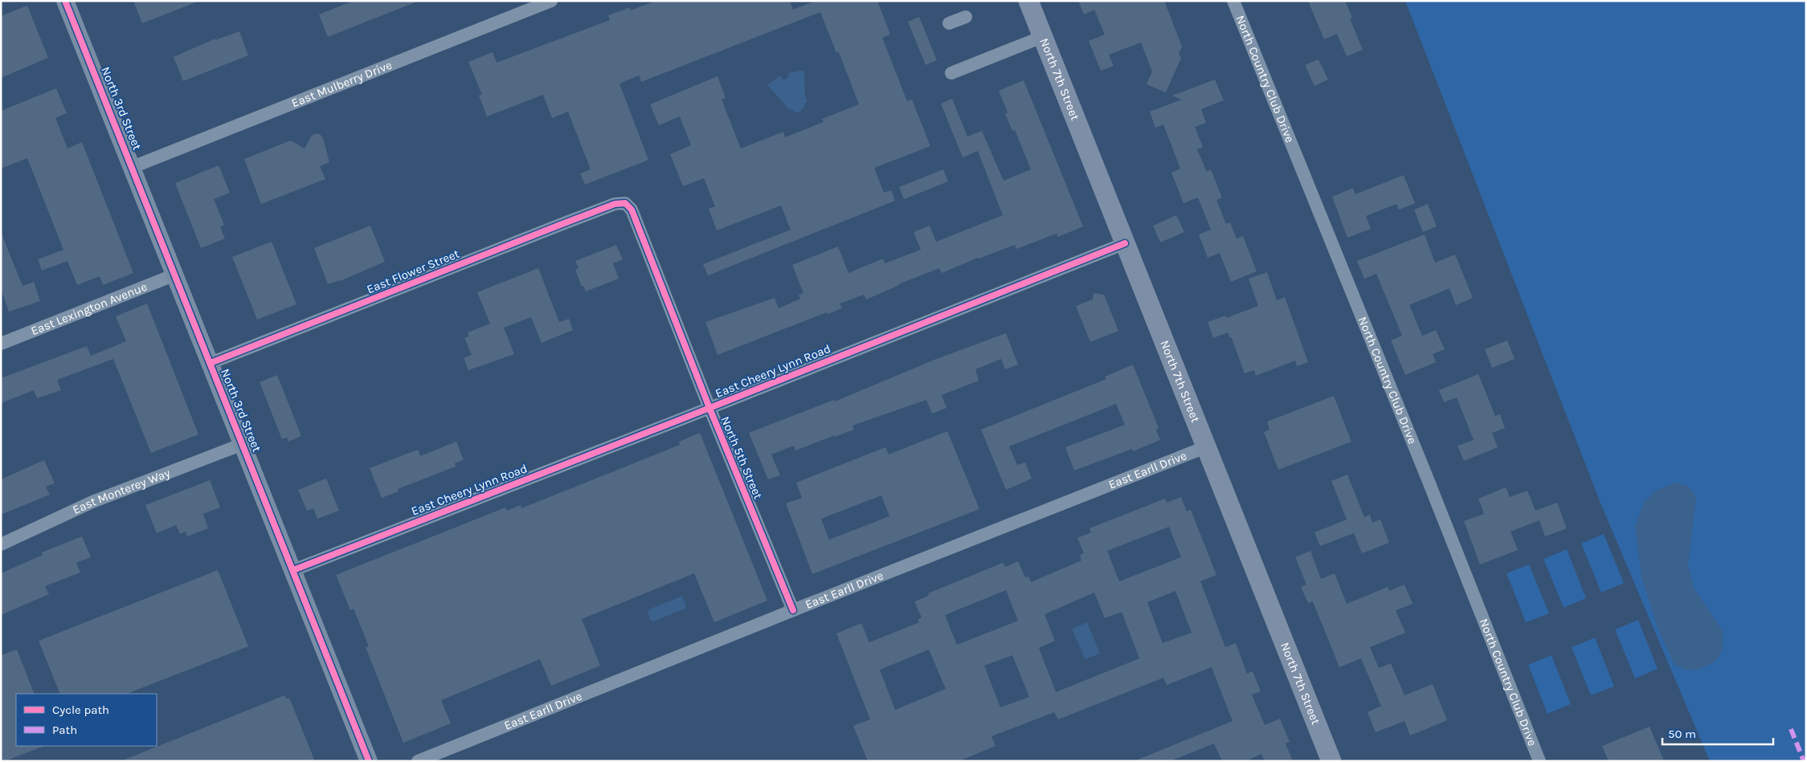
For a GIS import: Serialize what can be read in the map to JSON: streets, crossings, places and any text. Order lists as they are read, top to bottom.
{
  "streets": {
    "main road": ["North 7th Street"],
    "street": [
      "North Country Club Drive",
      "East Mulberry Drive",
      "North 3rd Street",
      "East Flower Street",
      "East Lexington Avenue",
      "East Cheery Lynn Road",
      "North 5th Street",
      "East Earll Drive",
      "East Monterey Way"
    ]
  },
  "crossings": [
    ["North 7th Street", "East Cheery Lynn Road"],
    ["North 7th Street", "East Earll Drive"],
    ["East Mulberry Drive", "North 3rd Street"],
    ["North 3rd Street", "East Flower Street"],
    ["North 3rd Street", "East Lexington Avenue"],
    ["North 3rd Street", "East Cheery Lynn Road"],
    ["North 3rd Street", "East Monterey Way"],
    ["East Flower Street", "North 5th Street"],
    ["East Cheery Lynn Road", "North 5th Street"],
    ["North 5th Street", "East Earll Drive"]
  ],
  "legend": ["Cycle path", "Path"],
  "scale_bar": "50 m"
}
